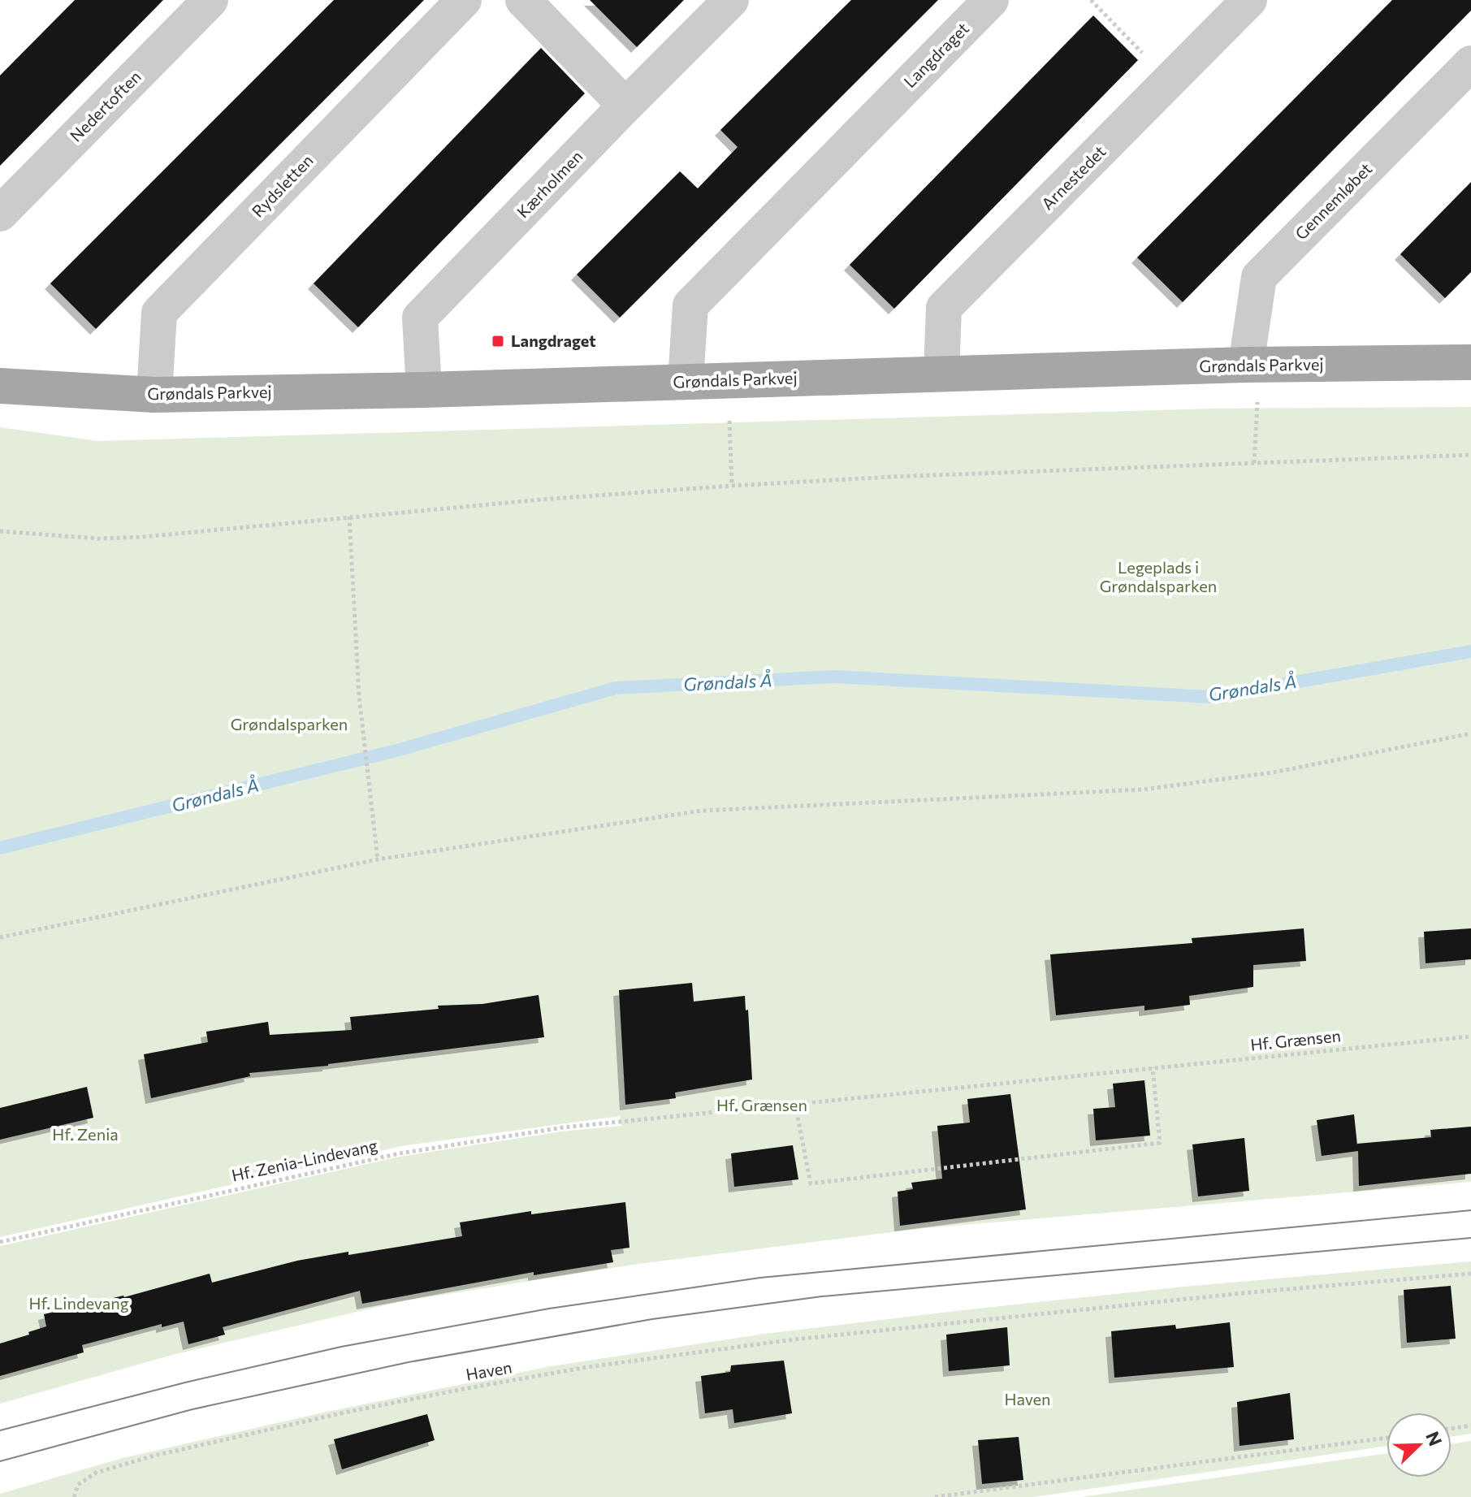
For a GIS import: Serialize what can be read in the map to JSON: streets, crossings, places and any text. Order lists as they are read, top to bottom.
{
  "streets": {
    "main road": ["Grøndals Parkvej"],
    "street": [
      "Langdraget",
      "Nedertoften",
      "Arnestedet",
      "Kærholmen",
      "Rydsletten",
      "Gennemløbet"
    ],
    "path": ["Hf. Grænsen", "Hf. Zenia-Lindevang", "Haven"]
  },
  "crossings": [
    ["Langdraget", "Grøndals Parkvej"],
    ["Arnestedet", "Grøndals Parkvej"],
    ["Kærholmen", "Grøndals Parkvej"],
    ["Rydsletten", "Grøndals Parkvej"],
    ["Gennemløbet", "Grøndals Parkvej"],
    ["Hf. Grænsen", "Hf. Zenia-Lindevang"]
  ],
  "water": ["Grøndals Å"],
  "parks": [
    "Legeplads i Grøndalsparken",
    "Grøndalsparken",
    "Hf. Grænsen",
    "Hf. Zenia",
    "Hf. Lindevang",
    "Haven"
  ],
  "places": {
    "transit": ["Langdraget"]
  },
  "north": "top right"
}
